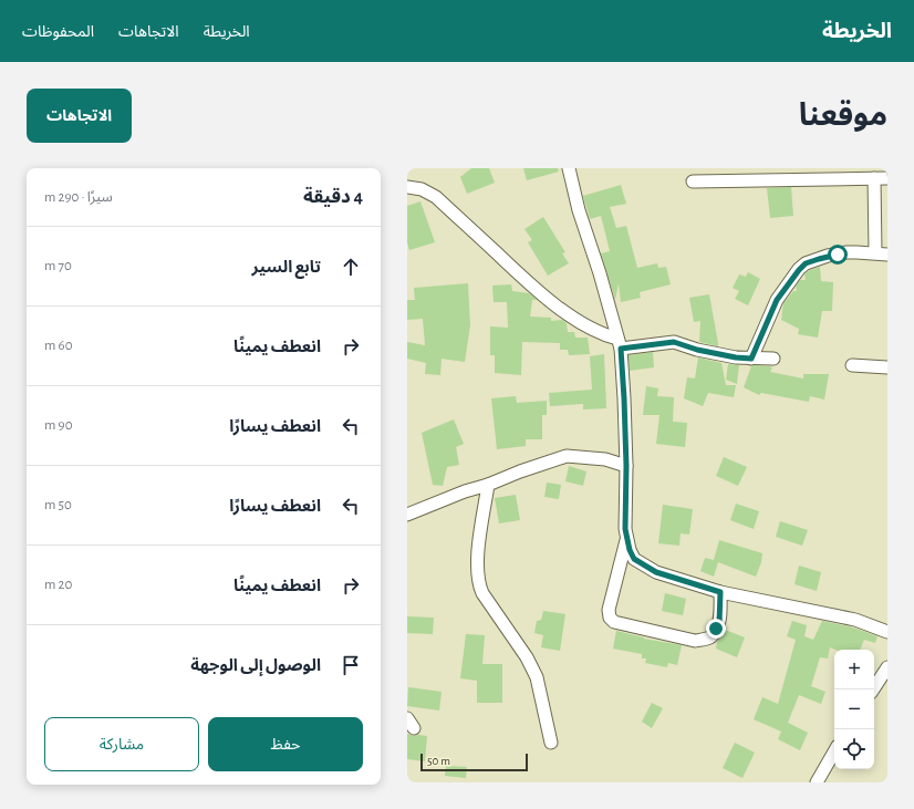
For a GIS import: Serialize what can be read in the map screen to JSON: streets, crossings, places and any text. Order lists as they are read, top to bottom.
{
  "scale_bar": "50 m",
  "page": {
    "header": "الخريطة",
    "nav": ["الخريطة", "الاتجاهات", "المحفوظات"],
    "title": "موقعنا",
    "buttons": [
      "الاتجاهات",
      ["حفظ", "مشاركة"]
    ],
    "heading": ["4 دقيقة", "سيرًا · 290 m"],
    "list": [
      ["تابع السير", "70 m"],
      ["انعطف يمينًا", "60 m"],
      ["انعطف يسارًا", "90 m"],
      ["انعطف يسارًا", "50 m"],
      ["انعطف يمينًا", "20 m"],
      "الوصول إلى الوجهة"
    ],
    "map_buttons": ["+", "−"],
    "scale": "50 m"
  }
}
